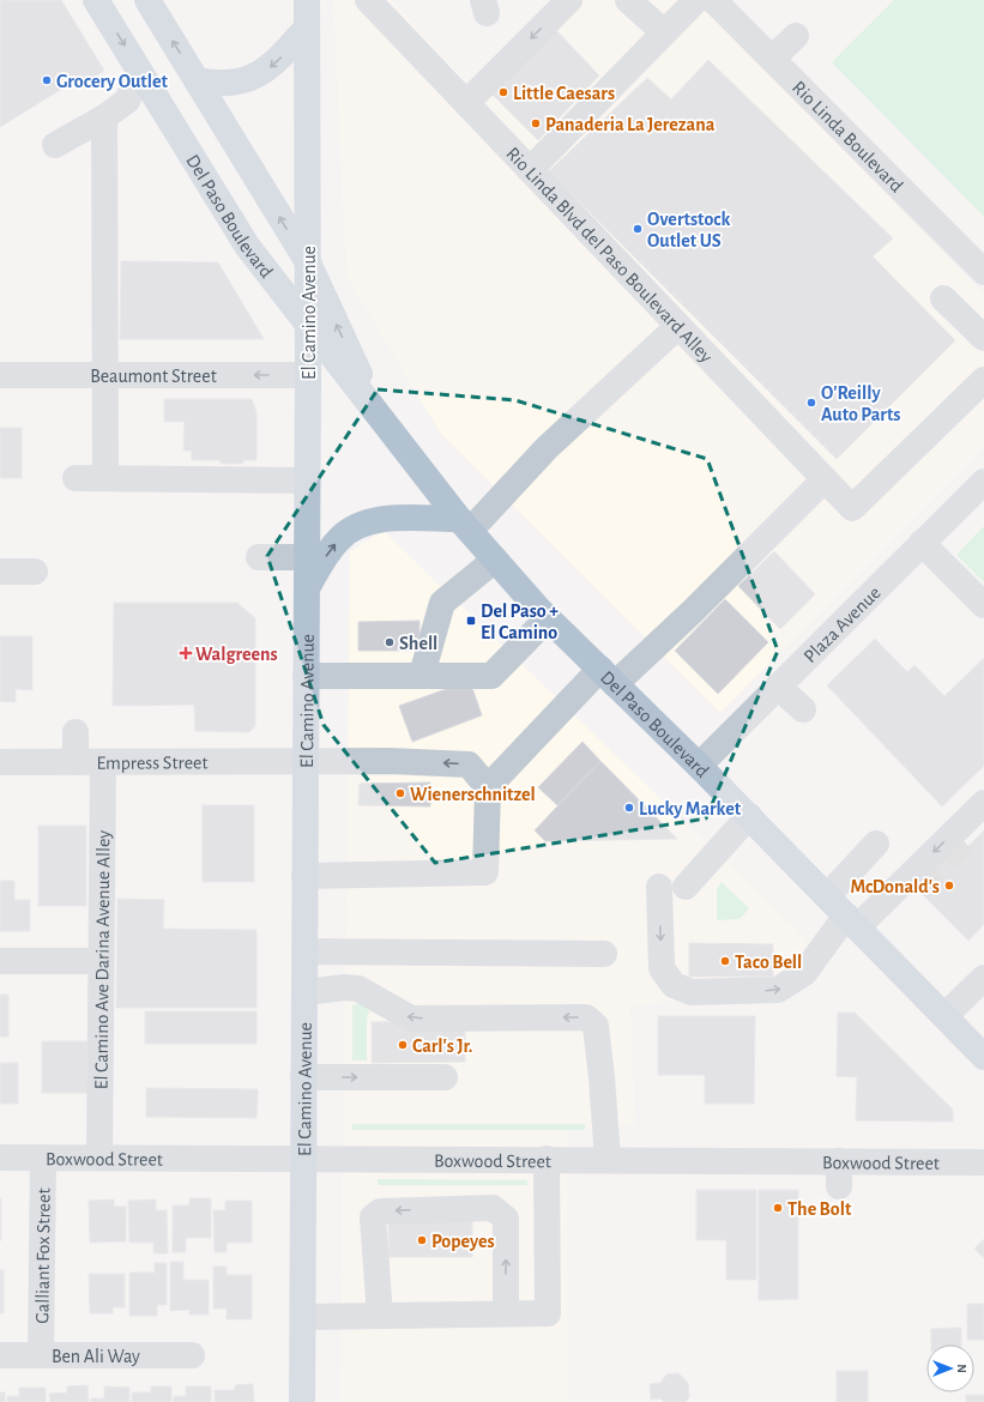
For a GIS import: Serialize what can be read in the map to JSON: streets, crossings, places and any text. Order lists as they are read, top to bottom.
{
  "streets": {
    "main road": ["Del Paso Boulevard", "El Camino Avenue"],
    "street": [
      "Rio Linda Boulevard",
      "Rio Linda Blvd del Paso Boulevard Alley",
      "Beaumont Street",
      "Plaza Avenue",
      "Empress Street",
      "El Camino Ave Darina Avenue Alley",
      "Boxwood Street",
      "Galliant Fox Street",
      "Ben Ali Way"
    ]
  },
  "crossings": [
    ["Del Paso Boulevard", "El Camino Avenue"],
    ["Del Paso Boulevard", "Plaza Avenue"],
    ["El Camino Avenue", "Beaumont Street"],
    ["El Camino Avenue", "Empress Street"],
    ["El Camino Avenue", "Boxwood Street"],
    ["Empress Street", "El Camino Ave Darina Avenue Alley"],
    ["El Camino Ave Darina Avenue Alley", "Boxwood Street"],
    ["Boxwood Street", "Galliant Fox Street"],
    ["Galliant Fox Street", "Ben Ali Way"]
  ],
  "places": {
    "other": [
      "Grocery Outlet",
      "Little Caesars",
      "Panaderia La Jerezana",
      "Overtstock Outlet US",
      "O'Reilly Auto Parts",
      "Shell",
      "Wienerschnitzel",
      "Lucky Market",
      "McDonald's",
      "Taco Bell",
      "Carl's Jr.",
      "The Bolt",
      "Popeyes"
    ],
    "transit": ["Del Paso + El Camino"],
    "health": ["Walgreens"]
  },
  "north": "right"
}
